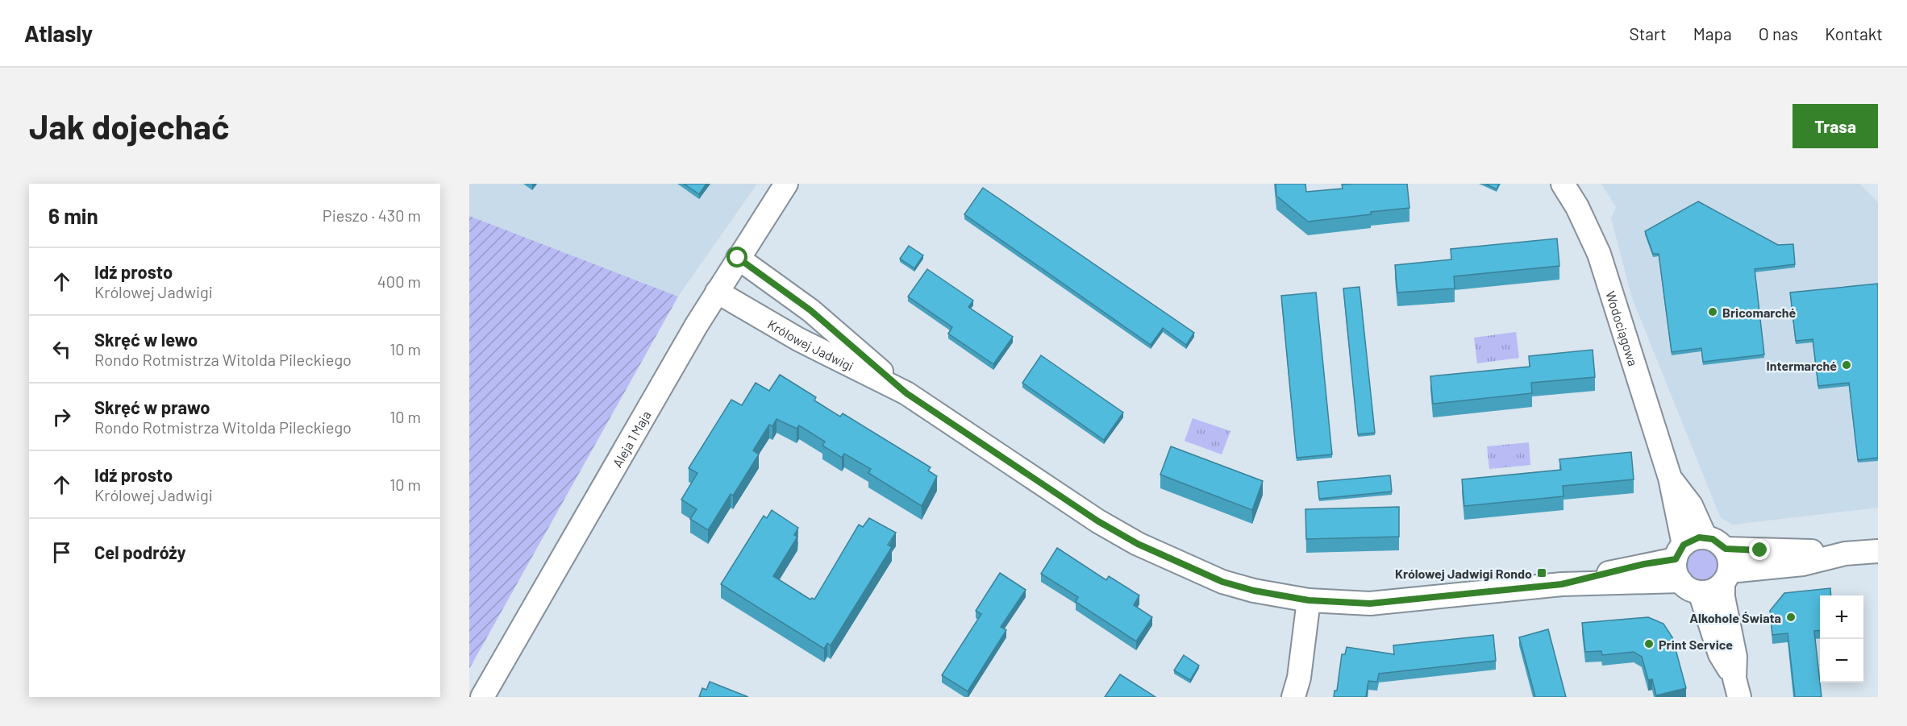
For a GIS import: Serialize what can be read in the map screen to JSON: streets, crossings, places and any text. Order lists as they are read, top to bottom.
{
  "streets": {
    "street": ["Wodociągowa", "Królowej Jadwigi", "Aleja 1 Maja"]
  },
  "crossings": [
    ["Wodociągowa", "Królowej Jadwigi"],
    ["Królowej Jadwigi", "Aleja 1 Maja"]
  ],
  "places": {
    "other": [
      "Bricomarché",
      "Intermarché",
      "Alkohole Świata",
      "Print Service"
    ],
    "transit": ["Królowej Jadwigi Rondo"]
  },
  "page": {
    "header": "Atlasly",
    "nav": [
      "Start",
      "Mapa",
      "O nas",
      "Kontakt"
    ],
    "buttons": "Trasa",
    "title": "Jak dojechać",
    "heading": ["6 min", "Pieszo · 430 m"],
    "list": [
      ["Idź prosto", "Królowej Jadwigi", "400 m"],
      ["Skręć w lewo", "Rondo Rotmistrza Witolda Pileckiego", "10 m"],
      ["Skręć w prawo", "Rondo Rotmistrza Witolda Pileckiego", "10 m"],
      ["Idź prosto", "Królowej Jadwigi", "10 m"],
      "Cel podróży"
    ],
    "map_buttons": ["+", "−"]
  }
}
